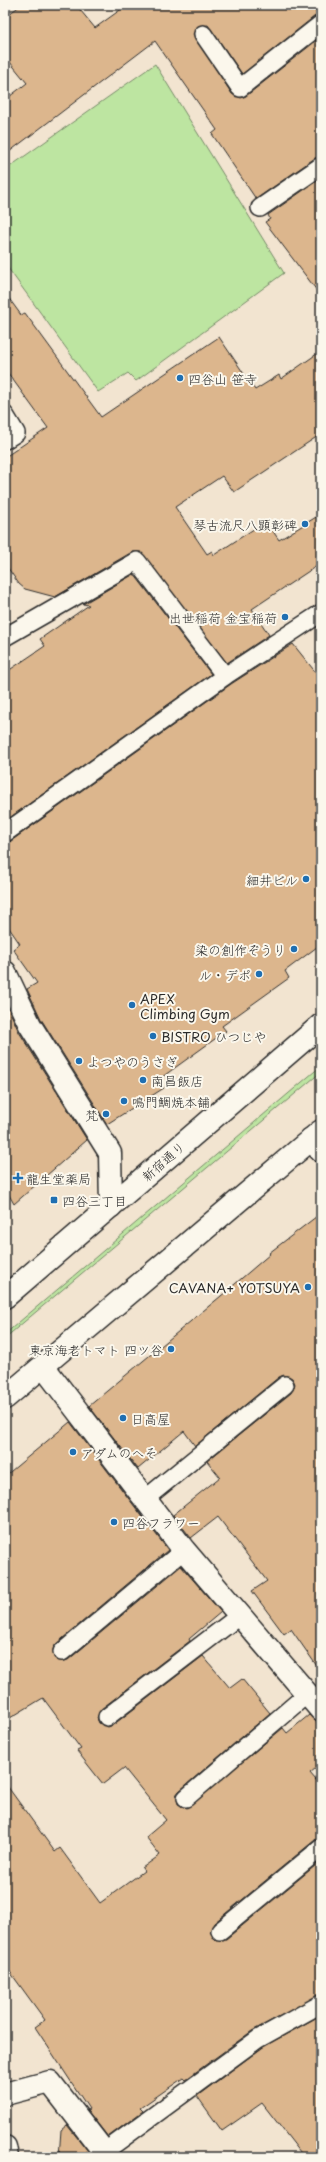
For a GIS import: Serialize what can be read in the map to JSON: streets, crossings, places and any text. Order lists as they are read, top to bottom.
{
  "streets": {
    "main road": ["新宿通り"]
  },
  "places": {
    "other": [
      "四谷山 笹寺",
      "琴古流尺八顕彰碑",
      "出世稲荷 金宝稲荷",
      "細井ビル",
      "染の創作ぞうり",
      "ル・デポ",
      "APEX Climbing Gym",
      "BISTRO ひつじや",
      "よつやのうさぎ",
      "南昌飯店",
      "鳴門鯛焼本舗",
      "梵",
      "CAVANA+ YOTSUYA",
      "東京海老トマト 四ツ谷",
      "日高屋",
      "アダムのへそ",
      "四谷フラワー"
    ],
    "health": ["龍生堂薬局"],
    "transit": ["四谷三丁目"]
  }
}
